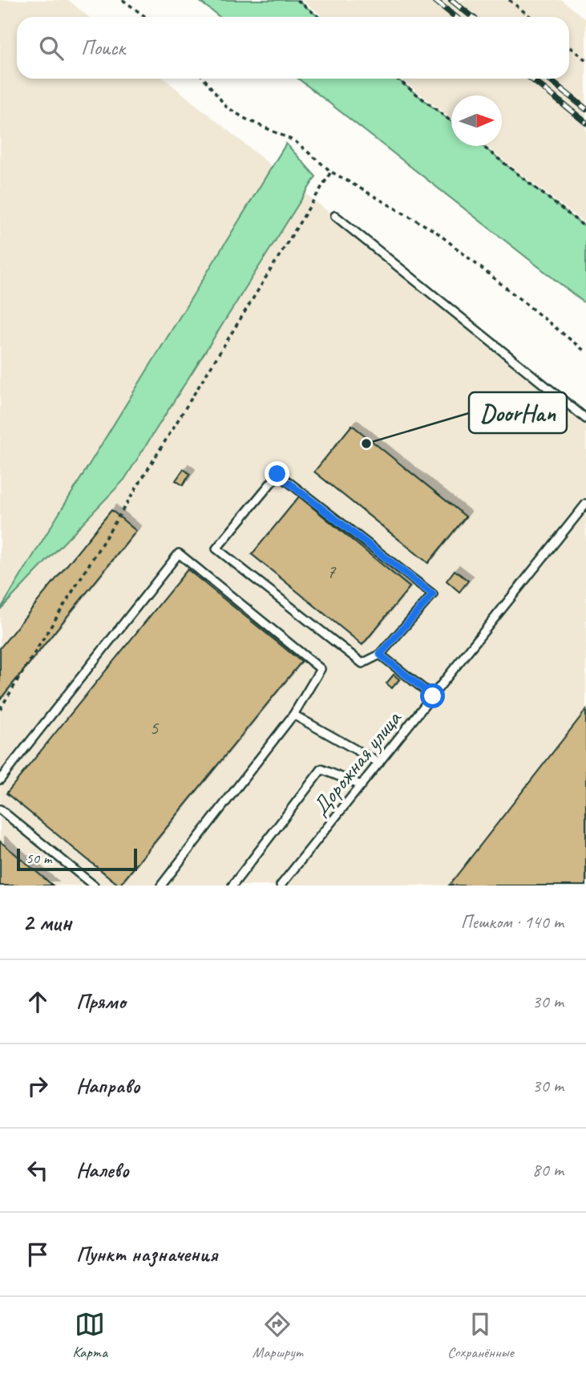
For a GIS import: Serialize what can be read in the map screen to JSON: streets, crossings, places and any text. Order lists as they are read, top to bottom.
{
  "streets": {
    "lane": ["Дорожная улица"]
  },
  "places": ["DoorHan"],
  "house_numbers": ["7", "5"],
  "scale_bar": "50 m",
  "north": "right",
  "page": {
    "search": "Поиск",
    "scale": "50 m",
    "heading": ["2 мин", "Пешком · 140 m"],
    "list": [
      ["Прямо", "30 m"],
      ["Направо", "30 m"],
      ["Налево", "80 m"],
      "Пункт назначения"
    ],
    "nav": ["Карта", "Маршрут", "Сохранённые"]
  }
}
